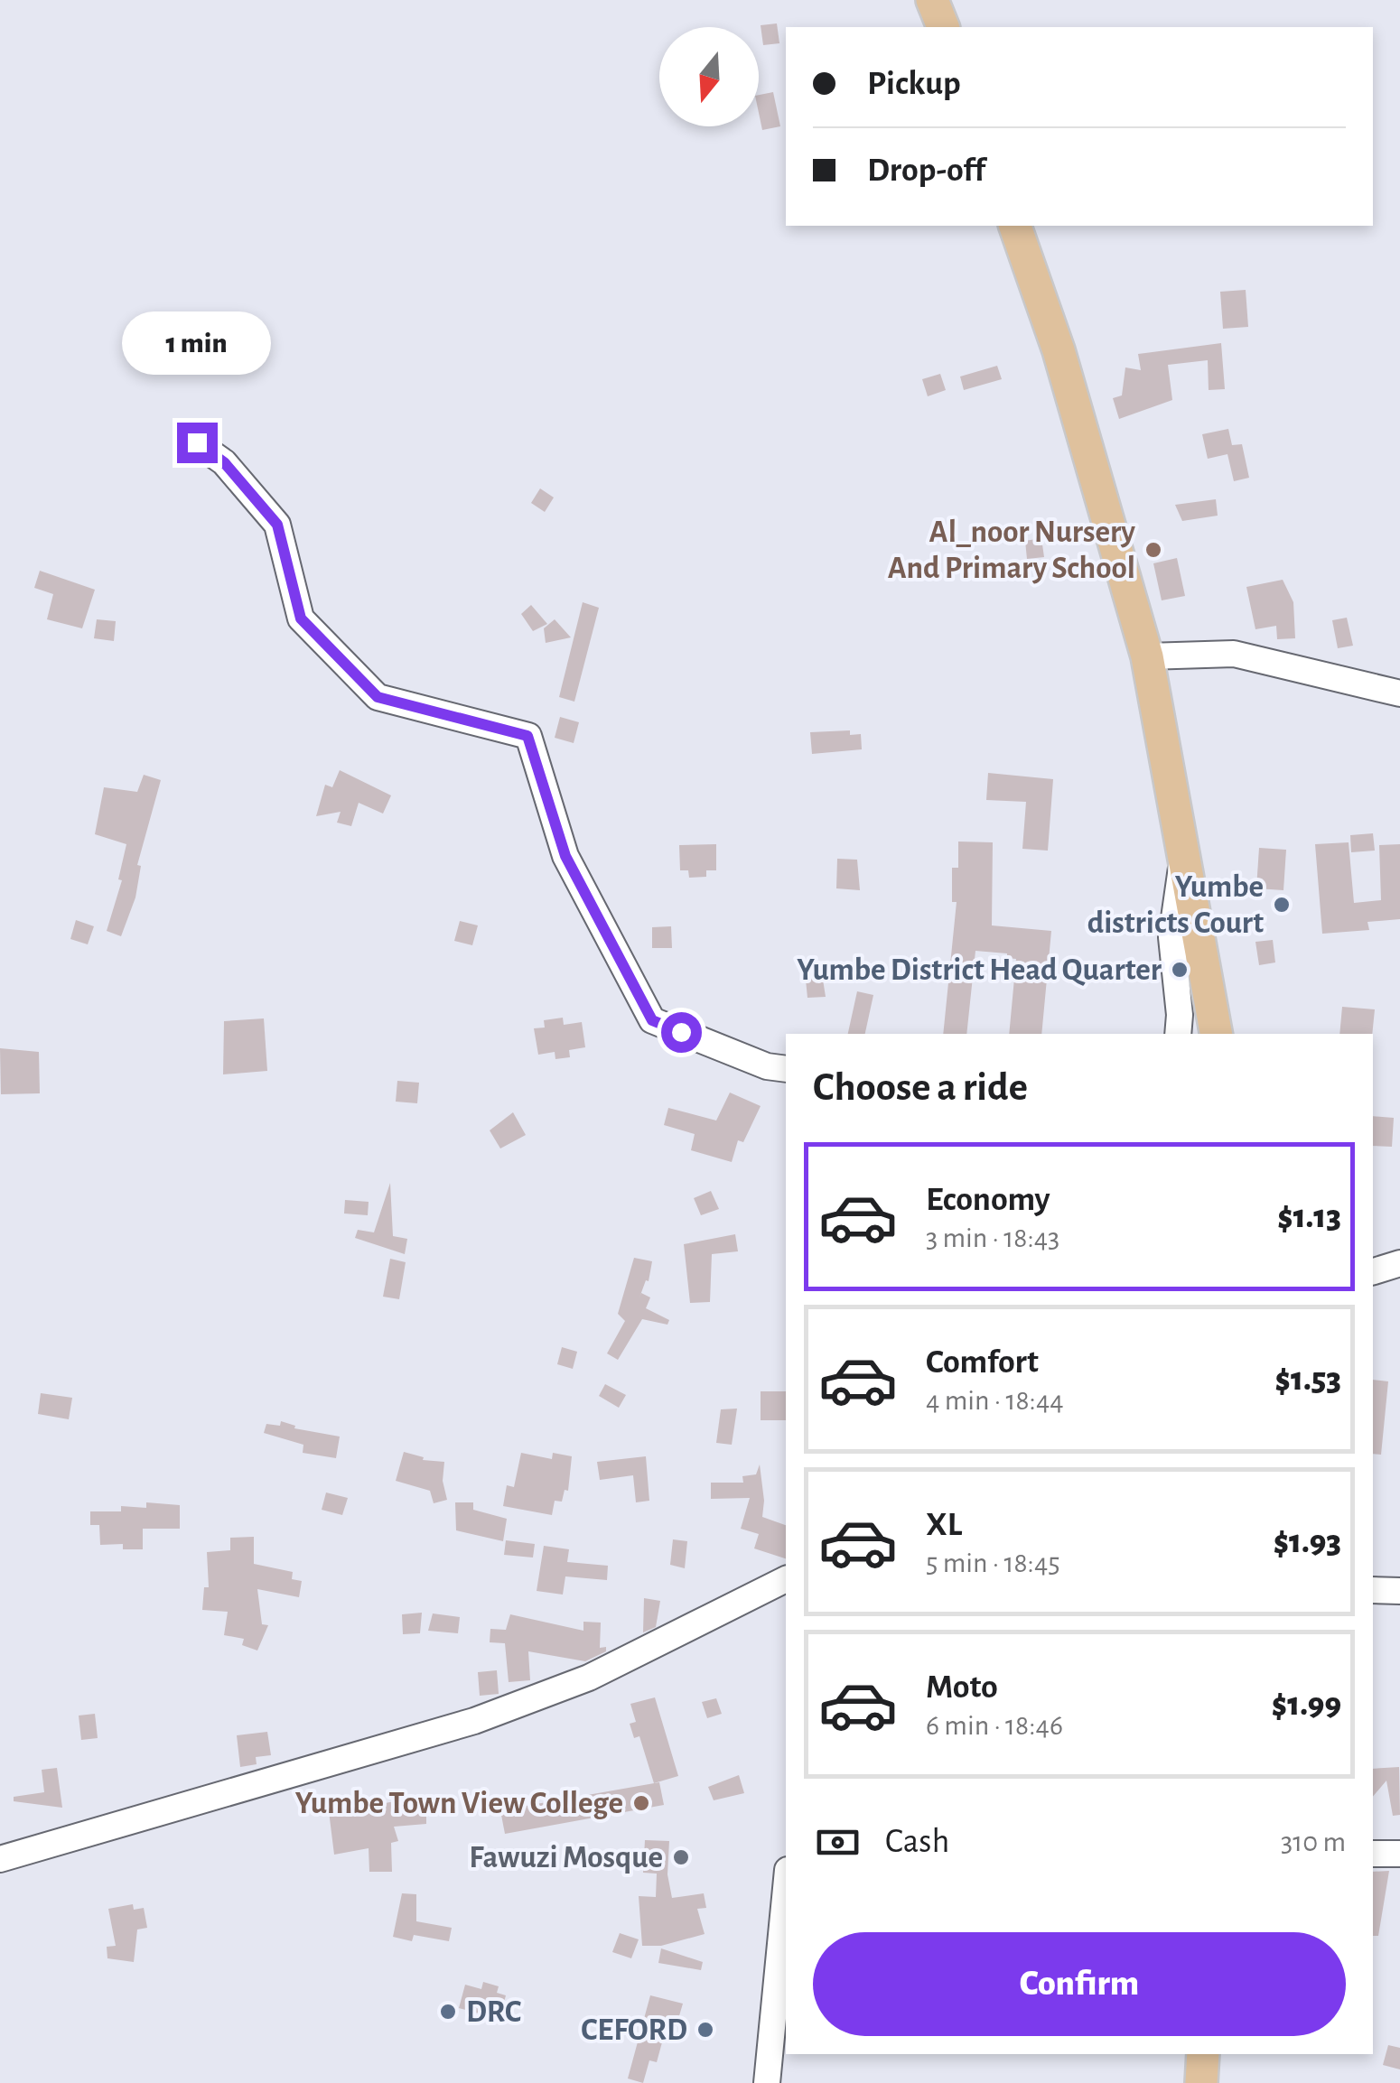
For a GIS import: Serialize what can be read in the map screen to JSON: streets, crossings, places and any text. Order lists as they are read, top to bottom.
{
  "places": [
    "Al_noor Nursery And Primary School",
    "Yumbe districts Court",
    "Yumbe District Head Quarter",
    "Yumbe Town View College",
    "Fawuzi Mosque",
    "DRC",
    "CEFORD"
  ],
  "north": "bottom",
  "page": {
    "banner": ["Pickup", "Drop-off"],
    "bubble": "1 min",
    "heading": "Choose a ride",
    "list": [
      {
        "name": "Economy",
        "note": "3 min · 18:43",
        "value": "$1.13"
      },
      {
        "name": "Comfort",
        "note": "4 min · 18:44",
        "value": "$1.53"
      },
      {
        "name": "XL",
        "note": "5 min · 18:45",
        "value": "$1.93"
      },
      {
        "name": "Moto",
        "note": "6 min · 18:46",
        "value": "$1.99"
      }
    ],
    "pay": ["Cash", "310 m"],
    "buttons": "Confirm"
  }
}
